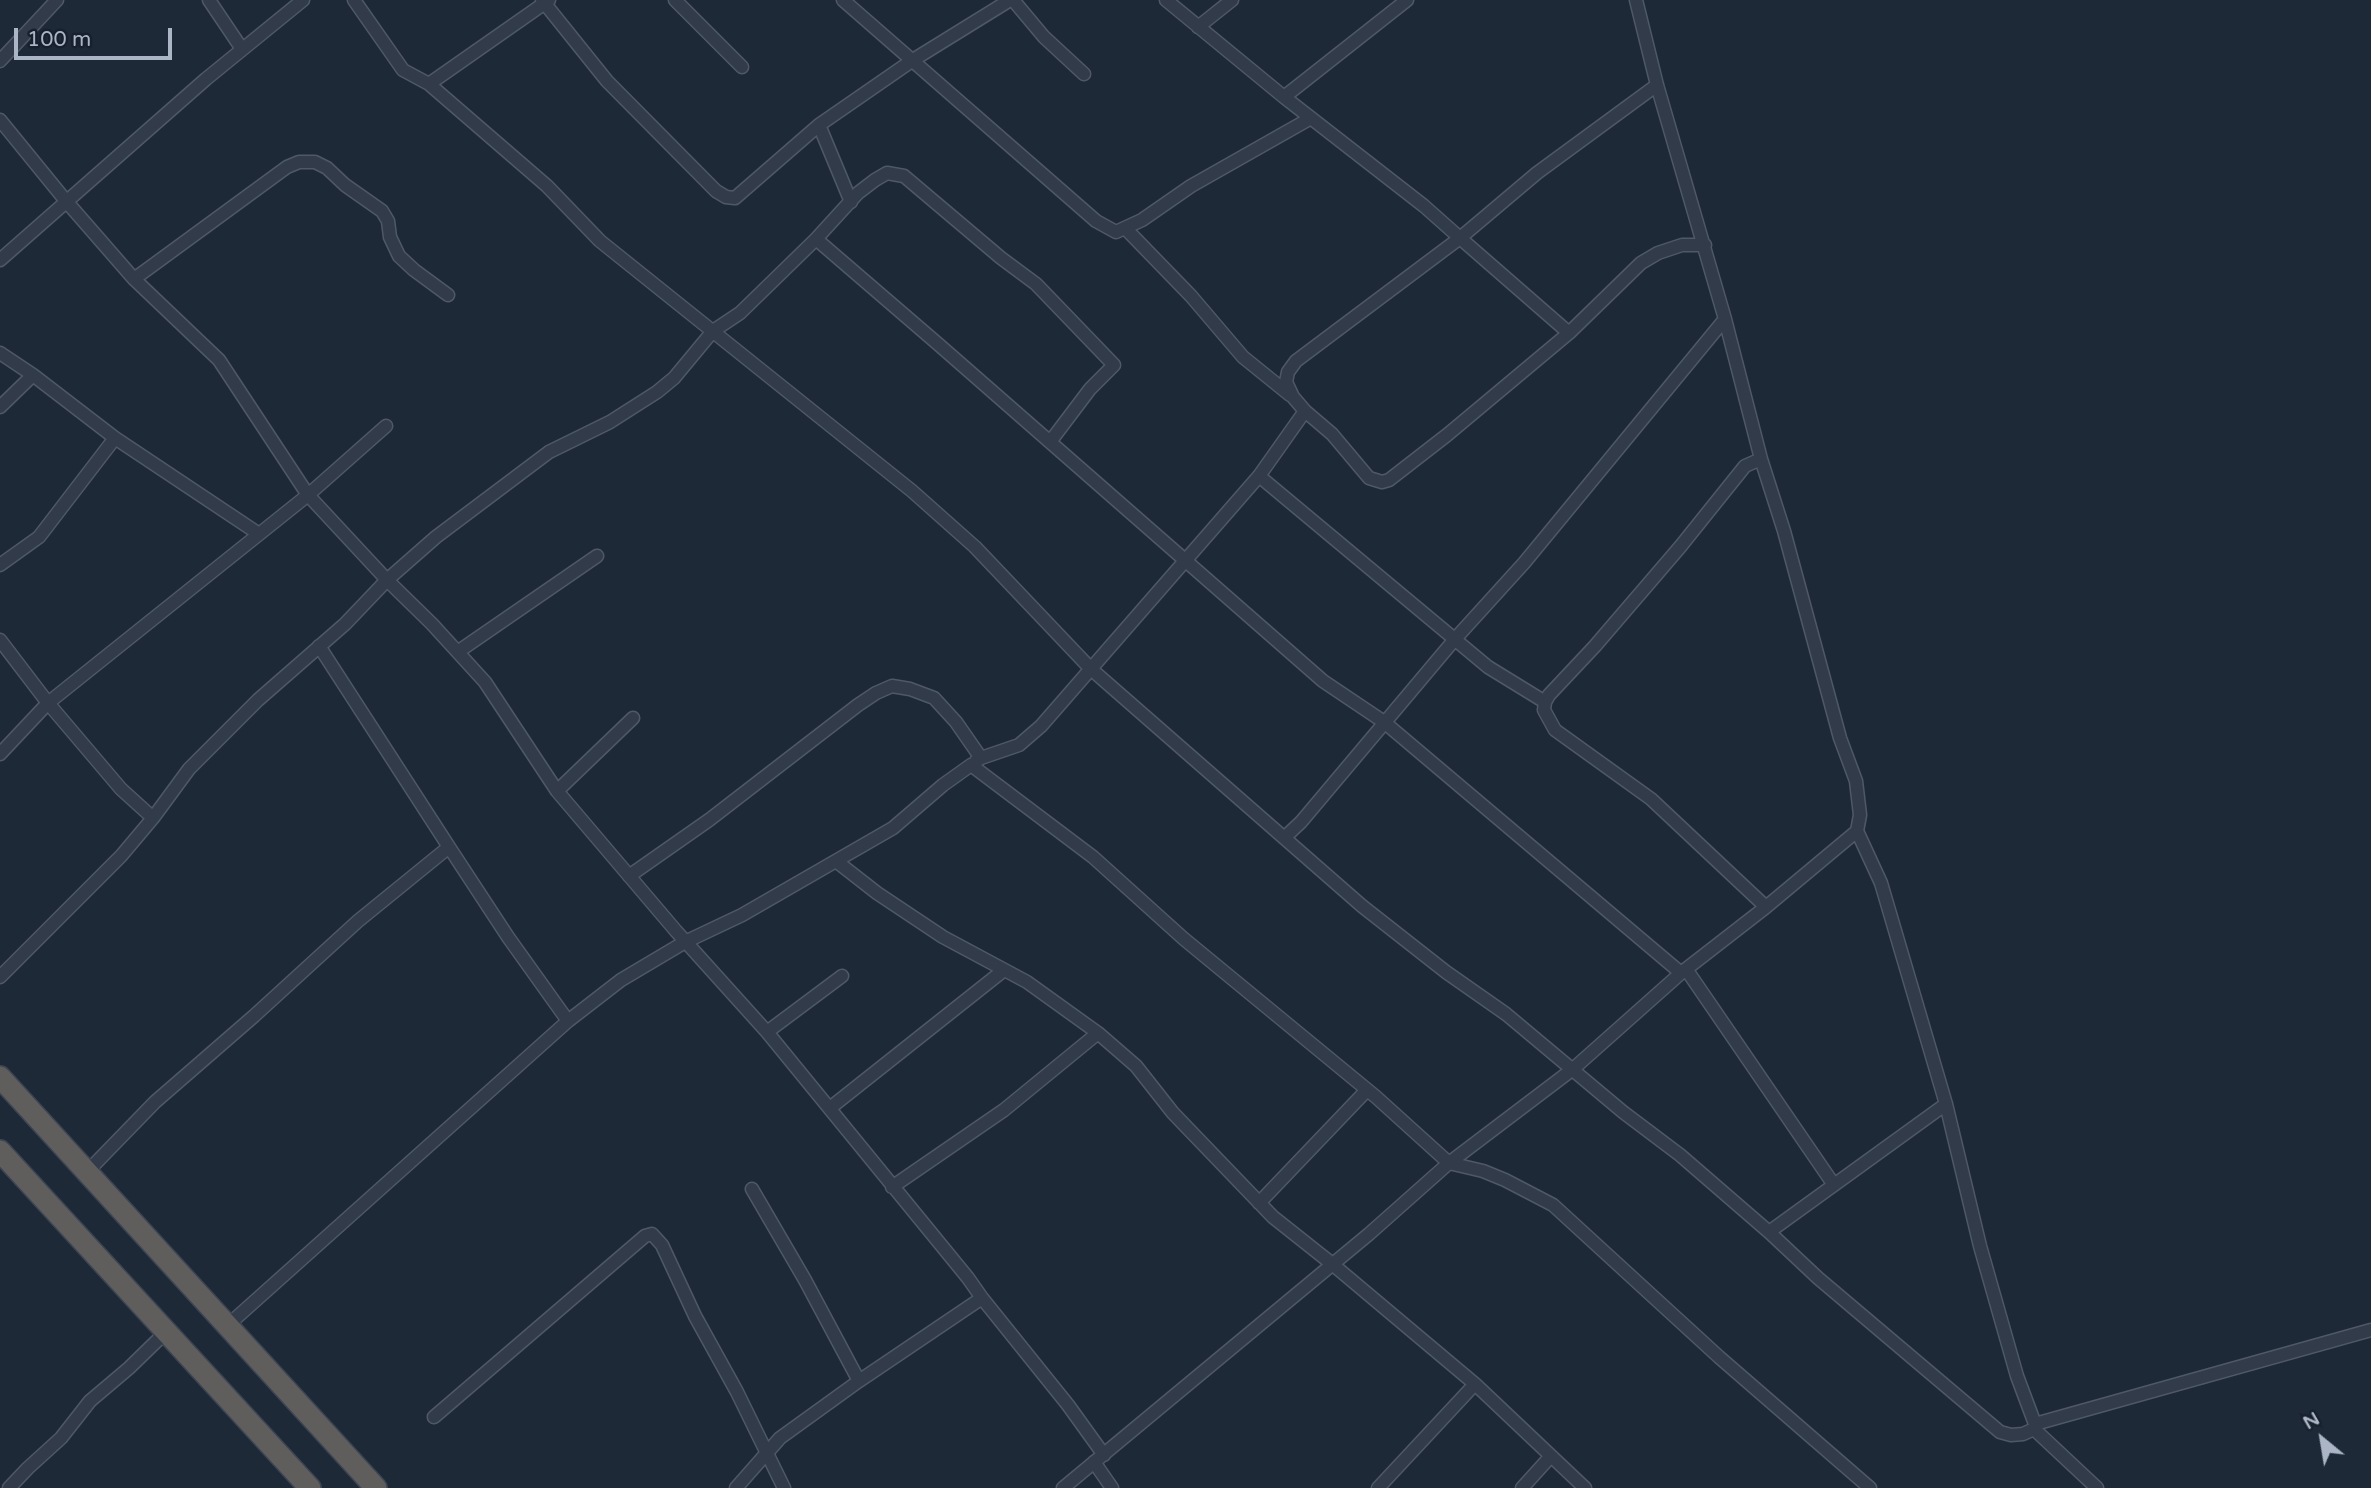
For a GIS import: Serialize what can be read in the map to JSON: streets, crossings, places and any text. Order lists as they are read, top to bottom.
{
  "scale_bar": "100 m",
  "north": "top left"
}
